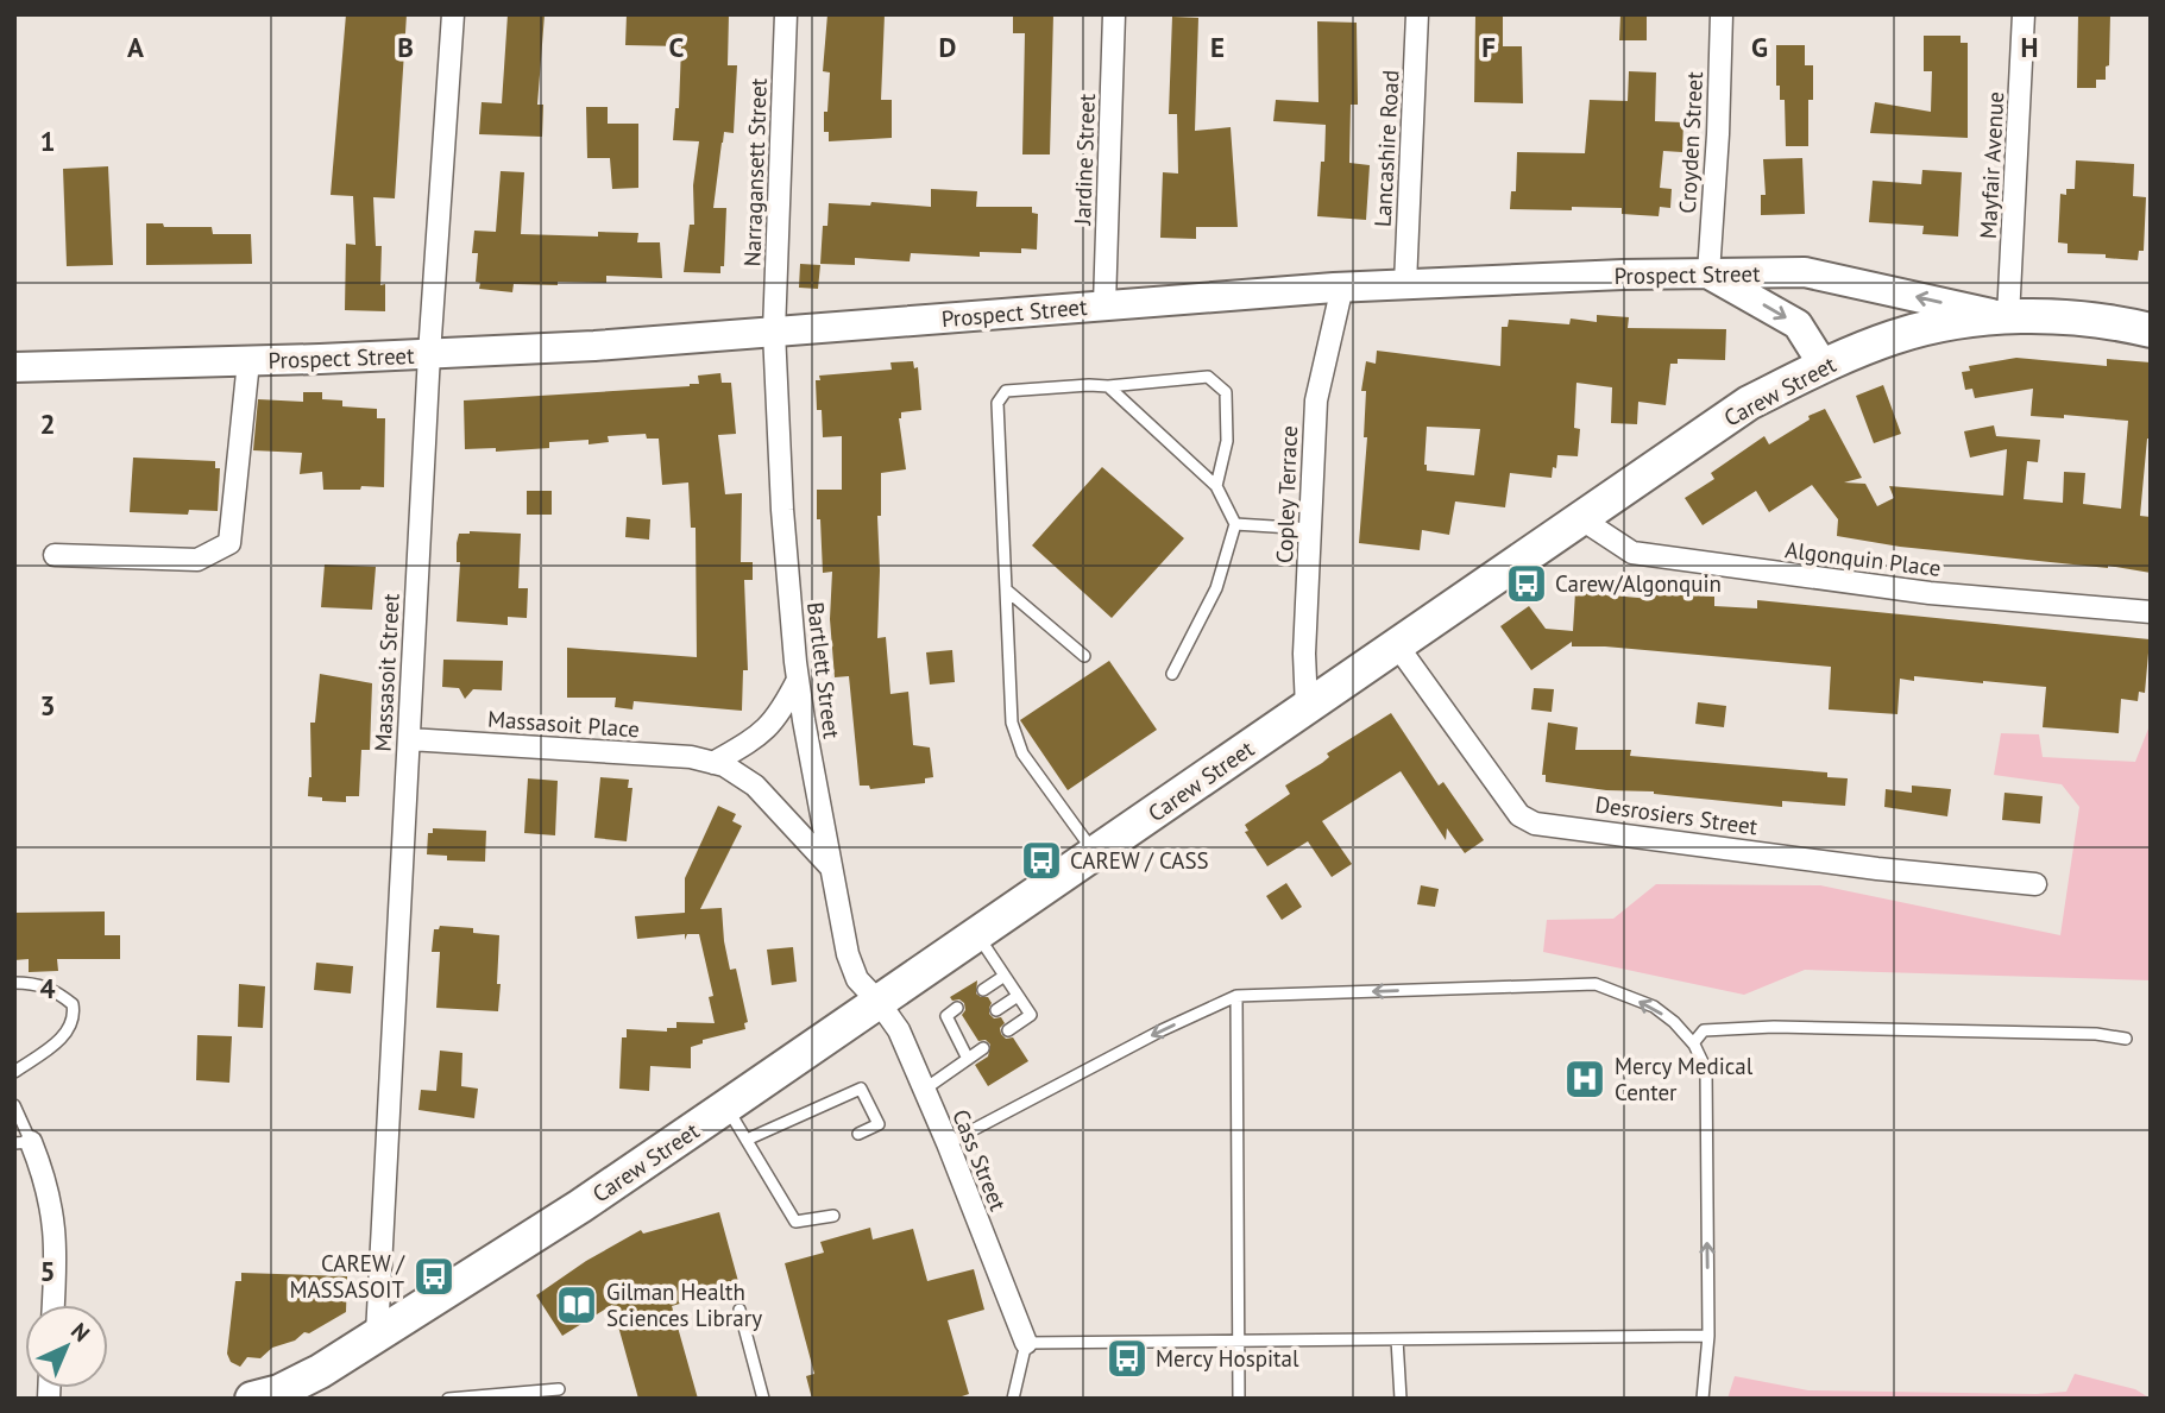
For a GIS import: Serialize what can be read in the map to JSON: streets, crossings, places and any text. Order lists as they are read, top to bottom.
{
  "streets": {
    "main road": ["Prospect Street", "Carew Street"],
    "street": [
      "Croyden Street",
      "Lancashire Road",
      "Jardine Street",
      "Mayfair Avenue",
      "Narragansett Street",
      "Copley Terrace",
      "Algonquin Place",
      "Bartlett Street",
      "Massasoit Street",
      "Massasoit Place",
      "Desrosiers Street",
      "Cass Street"
    ]
  },
  "crossings": [
    ["Croyden Street", "Prospect Street"],
    ["Lancashire Road", "Prospect Street"],
    ["Jardine Street", "Prospect Street"],
    ["Mayfair Avenue", "Prospect Street"],
    ["Mayfair Avenue", "Carew Street"],
    ["Narragansett Street", "Prospect Street"],
    ["Narragansett Street", "Bartlett Street"],
    ["Prospect Street", "Carew Street"],
    ["Prospect Street", "Copley Terrace"],
    ["Prospect Street", "Bartlett Street"],
    ["Prospect Street", "Massasoit Street"],
    ["Carew Street", "Copley Terrace"],
    ["Carew Street", "Algonquin Place"],
    ["Carew Street", "Bartlett Street"],
    ["Carew Street", "Massasoit Street"],
    ["Carew Street", "Desrosiers Street"],
    ["Carew Street", "Cass Street"],
    ["Bartlett Street", "Massasoit Place"],
    ["Bartlett Street", "Cass Street"],
    ["Massasoit Street", "Massasoit Place"]
  ],
  "places": {
    "bus stop": [
      "Carew/Algonquin",
      "CAREW / CASS",
      "CAREW / MASSASOIT",
      "Mercy Hospital"
    ],
    "hospital": ["Mercy Medical Center"],
    "library": ["Gilman Health Sciences Library"]
  },
  "north": "top right",
  "grid": {
    "columns": [
      "A",
      "B",
      "C",
      "D",
      "E",
      "F",
      "G",
      "H"
    ],
    "rows": [
      "1",
      "2",
      "3",
      "4",
      "5"
    ]
  }
}
